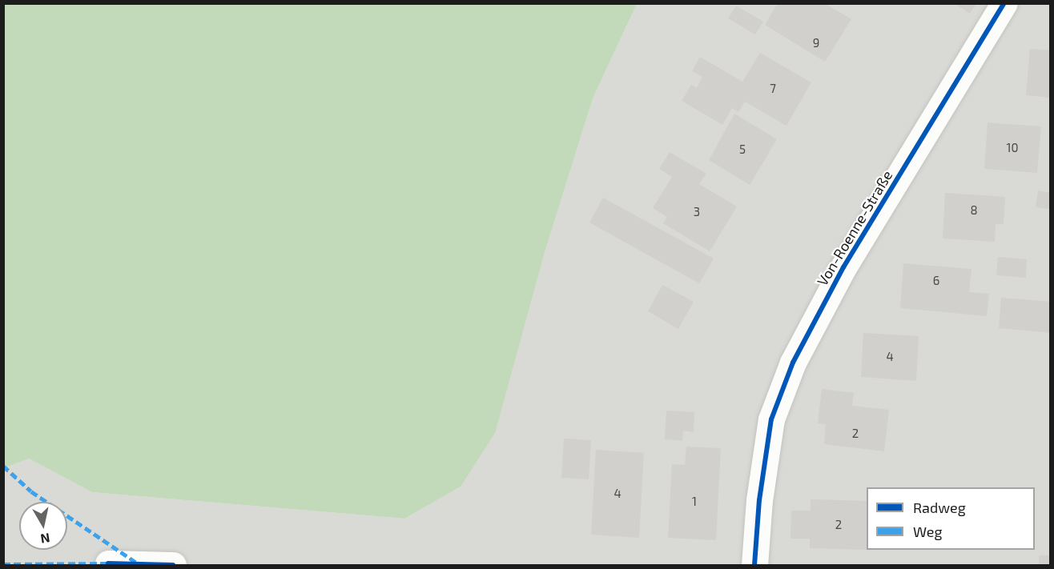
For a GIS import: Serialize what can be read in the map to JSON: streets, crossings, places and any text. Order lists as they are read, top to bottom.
{
  "streets": {
    "street": ["Von-Roenne-Straße"]
  },
  "house_numbers": [
    "9",
    "7",
    "10",
    "5",
    "8",
    "3",
    "6",
    "4",
    "2",
    "4",
    "1",
    "2"
  ],
  "legend": ["Radweg", "Weg"],
  "north": "bottom"
}
